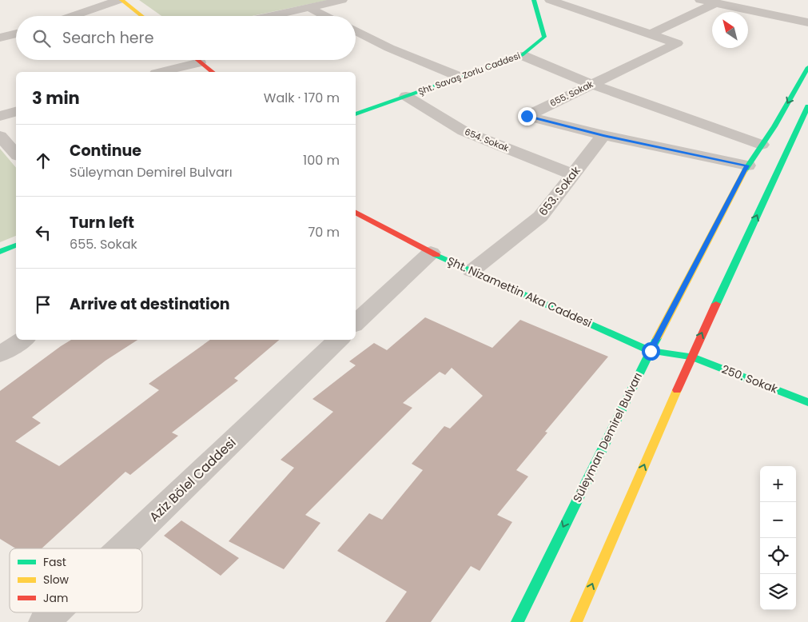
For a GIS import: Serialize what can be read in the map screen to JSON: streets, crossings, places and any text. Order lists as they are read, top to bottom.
{
  "streets": {
    "main road": [
      "Şht. Savaş Zorlu Caddesi",
      "Şht. Nizamettin Aka Caddesi",
      "250. Sokak",
      "Süleyman Demirel Bulvarı"
    ],
    "street": [
      "655. Sokak",
      "654. Sokak",
      "653. Sokak",
      "Aziz Bölel Caddesi"
    ]
  },
  "crossings": [
    ["Şht. Savaş Zorlu Caddesi", "654. Sokak"],
    ["655. Sokak", "653. Sokak"],
    ["655. Sokak", "Süleyman Demirel Bulvarı"],
    ["654. Sokak", "653. Sokak"],
    ["653. Sokak", "Şht. Nizamettin Aka Caddesi"],
    ["Şht. Nizamettin Aka Caddesi", "250. Sokak"],
    ["Şht. Nizamettin Aka Caddesi", "Süleyman Demirel Bulvarı"]
  ],
  "legend": ["Fast", "Slow", "Jam"],
  "north": "top left",
  "page": {
    "search": "Search here",
    "heading": ["3 min", "Walk · 170 m"],
    "list": [
      ["Continue", "Süleyman Demirel Bulvarı", "100 m"],
      ["Turn left", "655. Sokak", "70 m"],
      "Arrive at destination"
    ],
    "map_buttons": ["+", "−"]
  }
}
